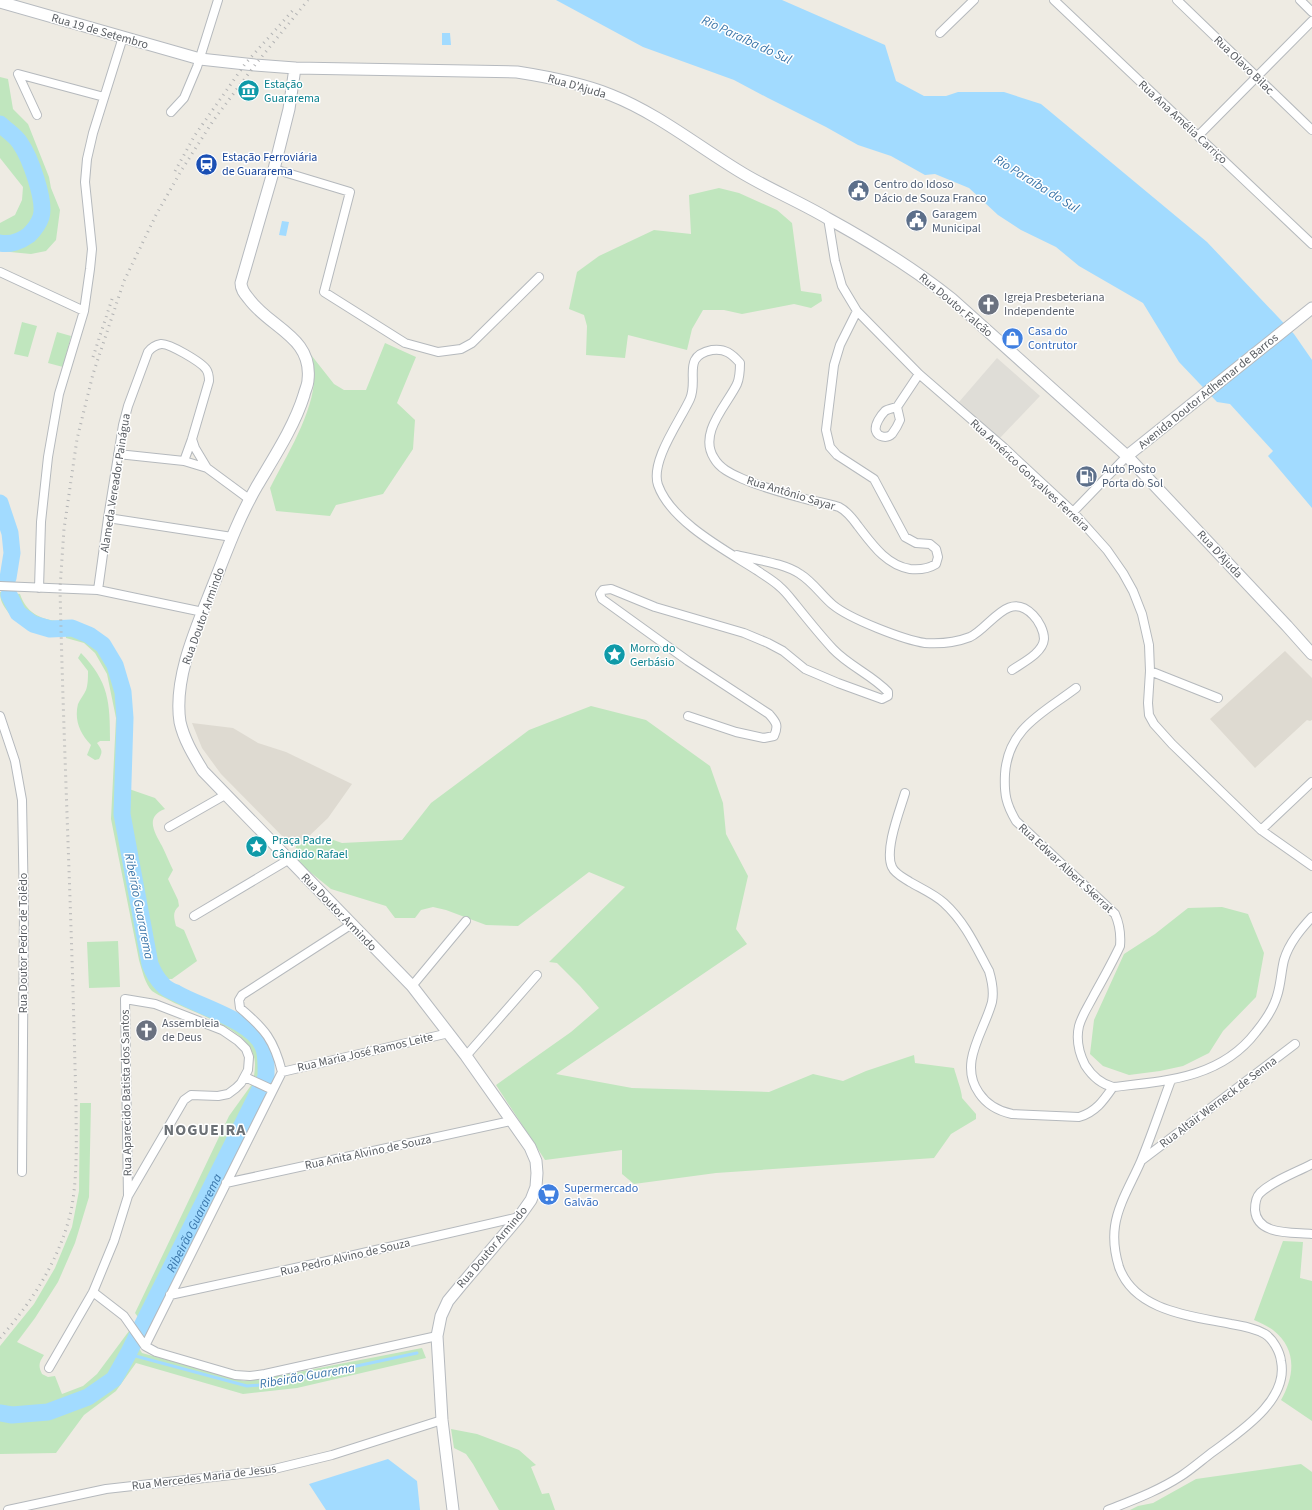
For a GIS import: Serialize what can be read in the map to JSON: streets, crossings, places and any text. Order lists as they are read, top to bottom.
{
  "streets": {
    "main road": [
      "Rua 19 de Setembro",
      "Rua D'Ajuda",
      "Rua Doutor Falcão",
      "Avenida Doutor Adhemar de Barros",
      "Rua Doutor Armindo"
    ],
    "street": [
      "Rua Olavo Bilac",
      "Rua Ana Amélia Carriço",
      "Rua Américo Gonçalves Ferreira",
      "Alameda Vereador Painágua",
      "Rua Antônio Sayar",
      "Rua Edwar Albert Skerrat",
      "Rua Doutor Pedro de Tolêdo",
      "Rua Maria José Ramos Leite",
      "Rua Aparecido Batista dos Santos",
      "Rua Altair Werneck de Senna",
      "Rua Anita Alvino de Souza",
      "Rua Pedro Alvino de Souza",
      "Rua Mercedes Maria de Jesus"
    ]
  },
  "crossings": [
    ["Rua D'Ajuda", "Rua Doutor Falcão"],
    ["Rua D'Ajuda", "Avenida Doutor Adhemar de Barros"],
    ["Rua D'Ajuda", "Rua Américo Gonçalves Ferreira"],
    ["Rua D'Ajuda", "Rua Doutor Armindo"],
    ["Rua Doutor Falcão", "Avenida Doutor Adhemar de Barros"],
    ["Rua Doutor Falcão", "Rua Américo Gonçalves Ferreira"],
    ["Avenida Doutor Adhemar de Barros", "Rua Américo Gonçalves Ferreira"],
    ["Rua Américo Gonçalves Ferreira", "Rua Antônio Sayar"],
    ["Rua Doutor Armindo", "Rua Maria José Ramos Leite"],
    ["Rua Doutor Armindo", "Rua Anita Alvino de Souza"],
    ["Rua Doutor Armindo", "Rua Pedro Alvino de Souza"],
    ["Rua Doutor Armindo", "Rua Mercedes Maria de Jesus"]
  ],
  "districts": ["NOGUEIRA"],
  "water": ["Rio Paraíba do Sul", "Ribeirão Guararema", "Ribeirão Guarema"],
  "places": {
    "museum": ["Estação Guararema"],
    "station": ["Estação Ferroviária de Guararema"],
    "public building": ["Centro do Idoso Dácio de Souza Franco", "Garagem Municipal"],
    "church": ["Igreja Presbeteriana Independente", "Assembleia de Deus"],
    "shop": ["Casa do Contrutor"],
    "fuel station": ["Auto Posto Porta do Sol"],
    "place": ["Morro do Gerbásio", "Praça Padre Cândido Rafael"],
    "supermarket": ["Supermercado Galvão"]
  }
}
